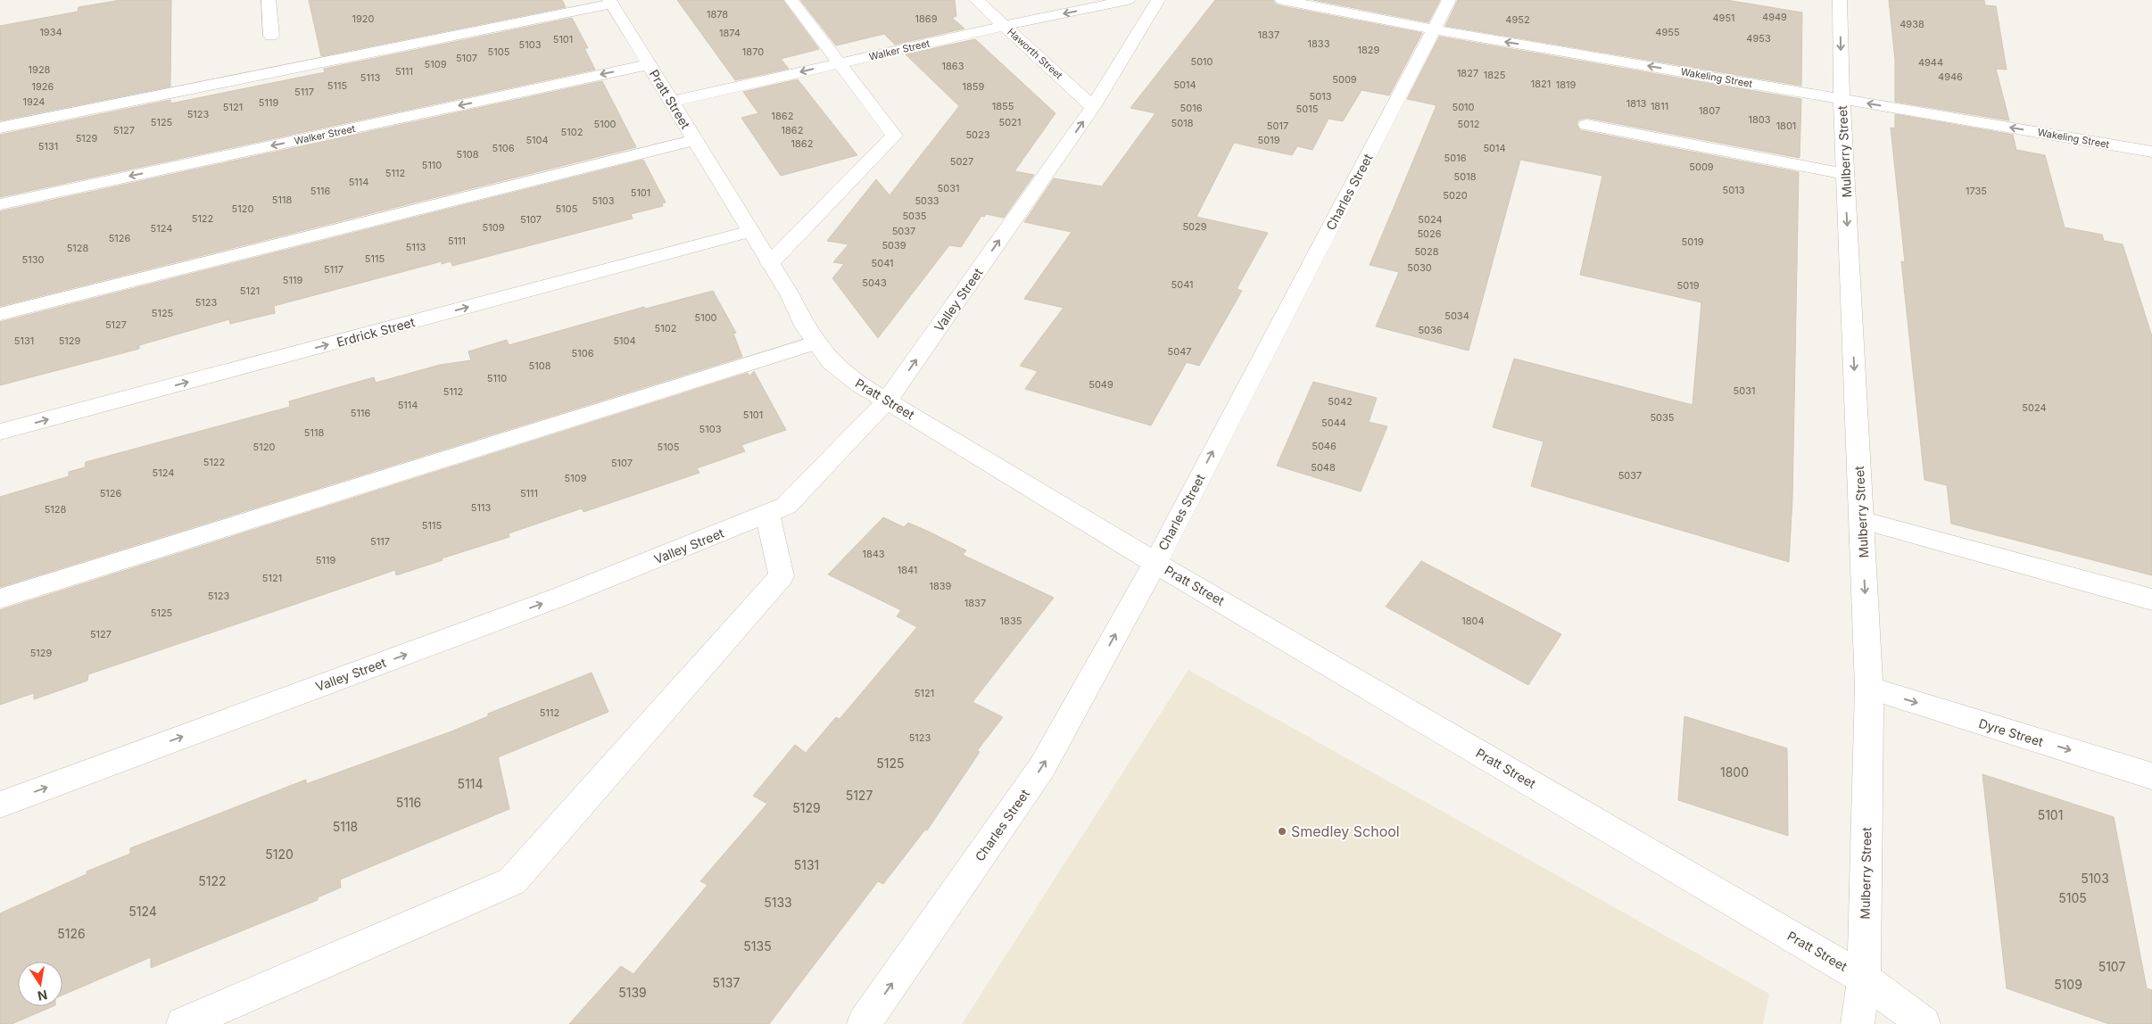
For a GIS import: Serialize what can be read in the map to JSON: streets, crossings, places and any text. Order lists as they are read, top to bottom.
{
  "streets": {
    "street": [
      "Walker Street",
      "Haworth Street",
      "Wakeling Street",
      "Pratt Street",
      "Mulberry Street",
      "Charles Street",
      "Valley Street",
      "Erdrick Street",
      "Dyre Street"
    ]
  },
  "crossings": [
    ["Walker Street", "Haworth Street"],
    ["Walker Street", "Pratt Street"],
    ["Haworth Street", "Valley Street"],
    ["Wakeling Street", "Mulberry Street"],
    ["Wakeling Street", "Charles Street"],
    ["Pratt Street", "Mulberry Street"],
    ["Pratt Street", "Charles Street"],
    ["Pratt Street", "Valley Street"],
    ["Pratt Street", "Erdrick Street"],
    ["Mulberry Street", "Dyre Street"]
  ],
  "one_way": ["Mulberry Street", "Charles Street"],
  "places": ["Smedley School"],
  "house_numbers": [
    "1878",
    "4949",
    "4951",
    "1920",
    "1869",
    "4952",
    "4938",
    "1934",
    "4955",
    "1874",
    "1837",
    "4953",
    "5101",
    "1833",
    "5103",
    "1829",
    "5105",
    "1870",
    "5107",
    "5010",
    "4944",
    "5109",
    "1863",
    "1928",
    "5111",
    "1827",
    "1825",
    "4946",
    "5113",
    "5009",
    "1821",
    "5014",
    "1819",
    "5115",
    "1926",
    "1859",
    "5117",
    "5013",
    "1924",
    "5119",
    "1813",
    "1855",
    "1811",
    "5121",
    "5010",
    "5016",
    "5015",
    "1807",
    "5123",
    "1862",
    "1803",
    "5125",
    "5021",
    "5018",
    "5100",
    "5012",
    "5017",
    "1801",
    "5127",
    "1862",
    "5102",
    "5023",
    "5129",
    "5104",
    "5019",
    "1862",
    "5131",
    "5106",
    "5014",
    "5108",
    "5016",
    "5027",
    "5110",
    "5009",
    "5112",
    "5018",
    "5114",
    "5031",
    "5013",
    "5116",
    "1735",
    "5101",
    "5020",
    "5118",
    "5103",
    "5033",
    "5120",
    "5105",
    "5035",
    "5122",
    "5107",
    "5024",
    "5029",
    "5109",
    "5124",
    "5037",
    "5026",
    "5126",
    "5111",
    "5019",
    "5039",
    "5113",
    "5128",
    "5028",
    "5115",
    "5130",
    "5041",
    "5030",
    "5117",
    "5119",
    "5043",
    "5041",
    "5019",
    "5121",
    "5123",
    "5125",
    "5034",
    "5100",
    "5127",
    "5102",
    "5036",
    "5131",
    "5129",
    "5104",
    "5047",
    "5106",
    "5108",
    "5110",
    "5049",
    "5031",
    "5112",
    "5042",
    "5114",
    "5024",
    "5116",
    "5101",
    "5035",
    "5044",
    "5103",
    "5118",
    "5046",
    "5120",
    "5105",
    "5122",
    "5107",
    "5048",
    "5124",
    "5037",
    "5109",
    "5126",
    "5111",
    "5113",
    "5128",
    "5115",
    "5117",
    "1843",
    "5119",
    "1841",
    "5121",
    "1839",
    "5123",
    "1837",
    "5125",
    "1835",
    "1804",
    "5127",
    "5129",
    "5121",
    "5112",
    "5123",
    "5125",
    "1800",
    "5114",
    "5127",
    "5116",
    "5129",
    "5101",
    "5118",
    "5120",
    "5131",
    "5103",
    "5122",
    "5105",
    "5133",
    "5124",
    "5126",
    "5135",
    "5107",
    "5137",
    "5109",
    "5139"
  ],
  "north": "bottom"
}
